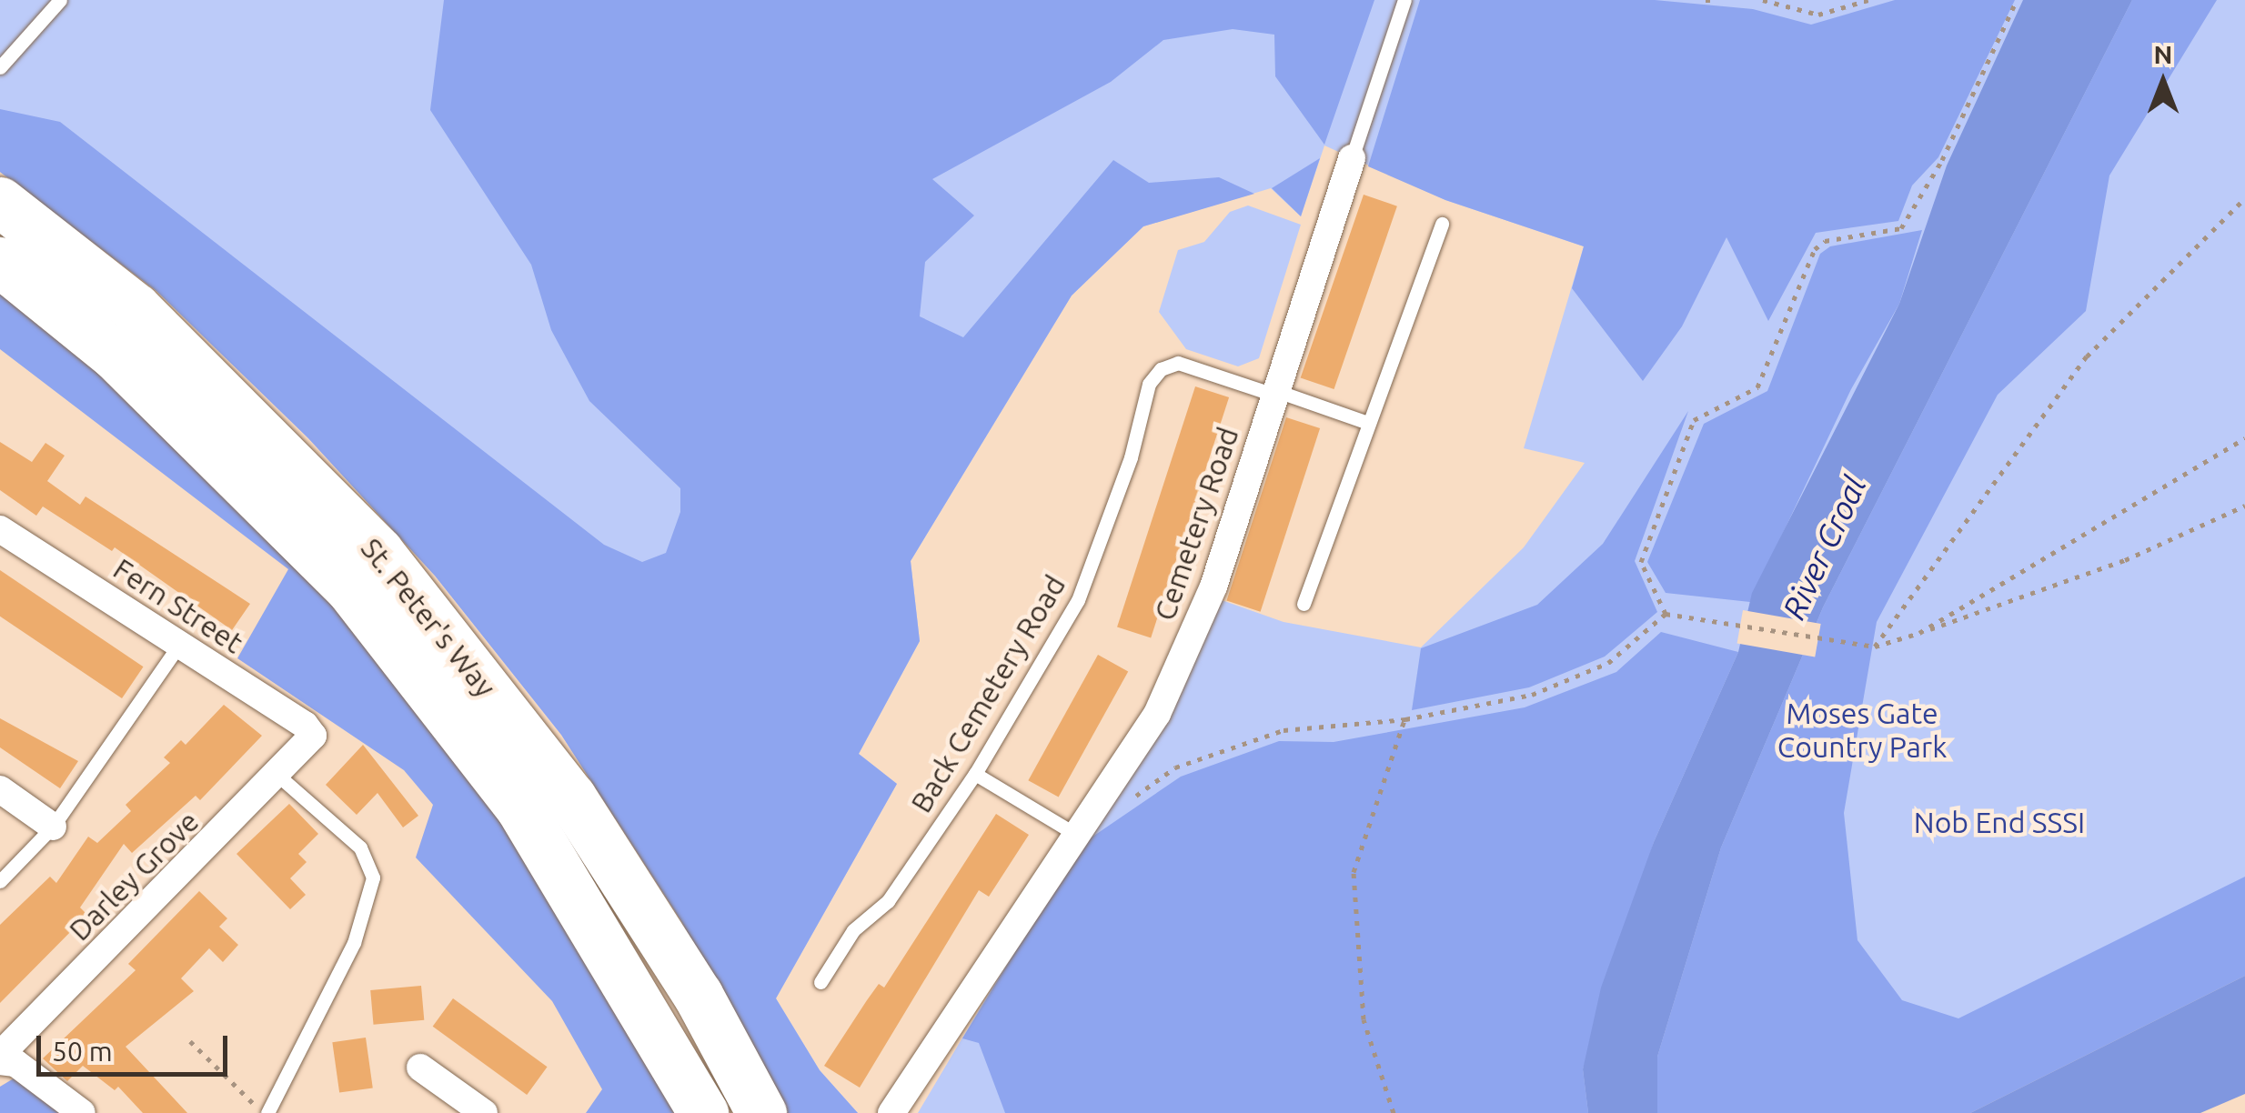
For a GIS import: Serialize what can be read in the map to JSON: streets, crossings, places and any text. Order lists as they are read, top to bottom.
{
  "streets": {
    "highway": ["St. Peter's Way"],
    "street": ["Cemetery Road", "Fern Street", "Darley Grove"],
    "lane": ["Back Cemetery Road"]
  },
  "crossings": [
    ["Cemetery Road", "Back Cemetery Road"],
    ["Fern Street", "Darley Grove"]
  ],
  "water": ["River Croal"],
  "parks": ["Moses Gate Country Park", "Nob End SSSI"],
  "scale_bar": "50 m",
  "north": "top"
}
